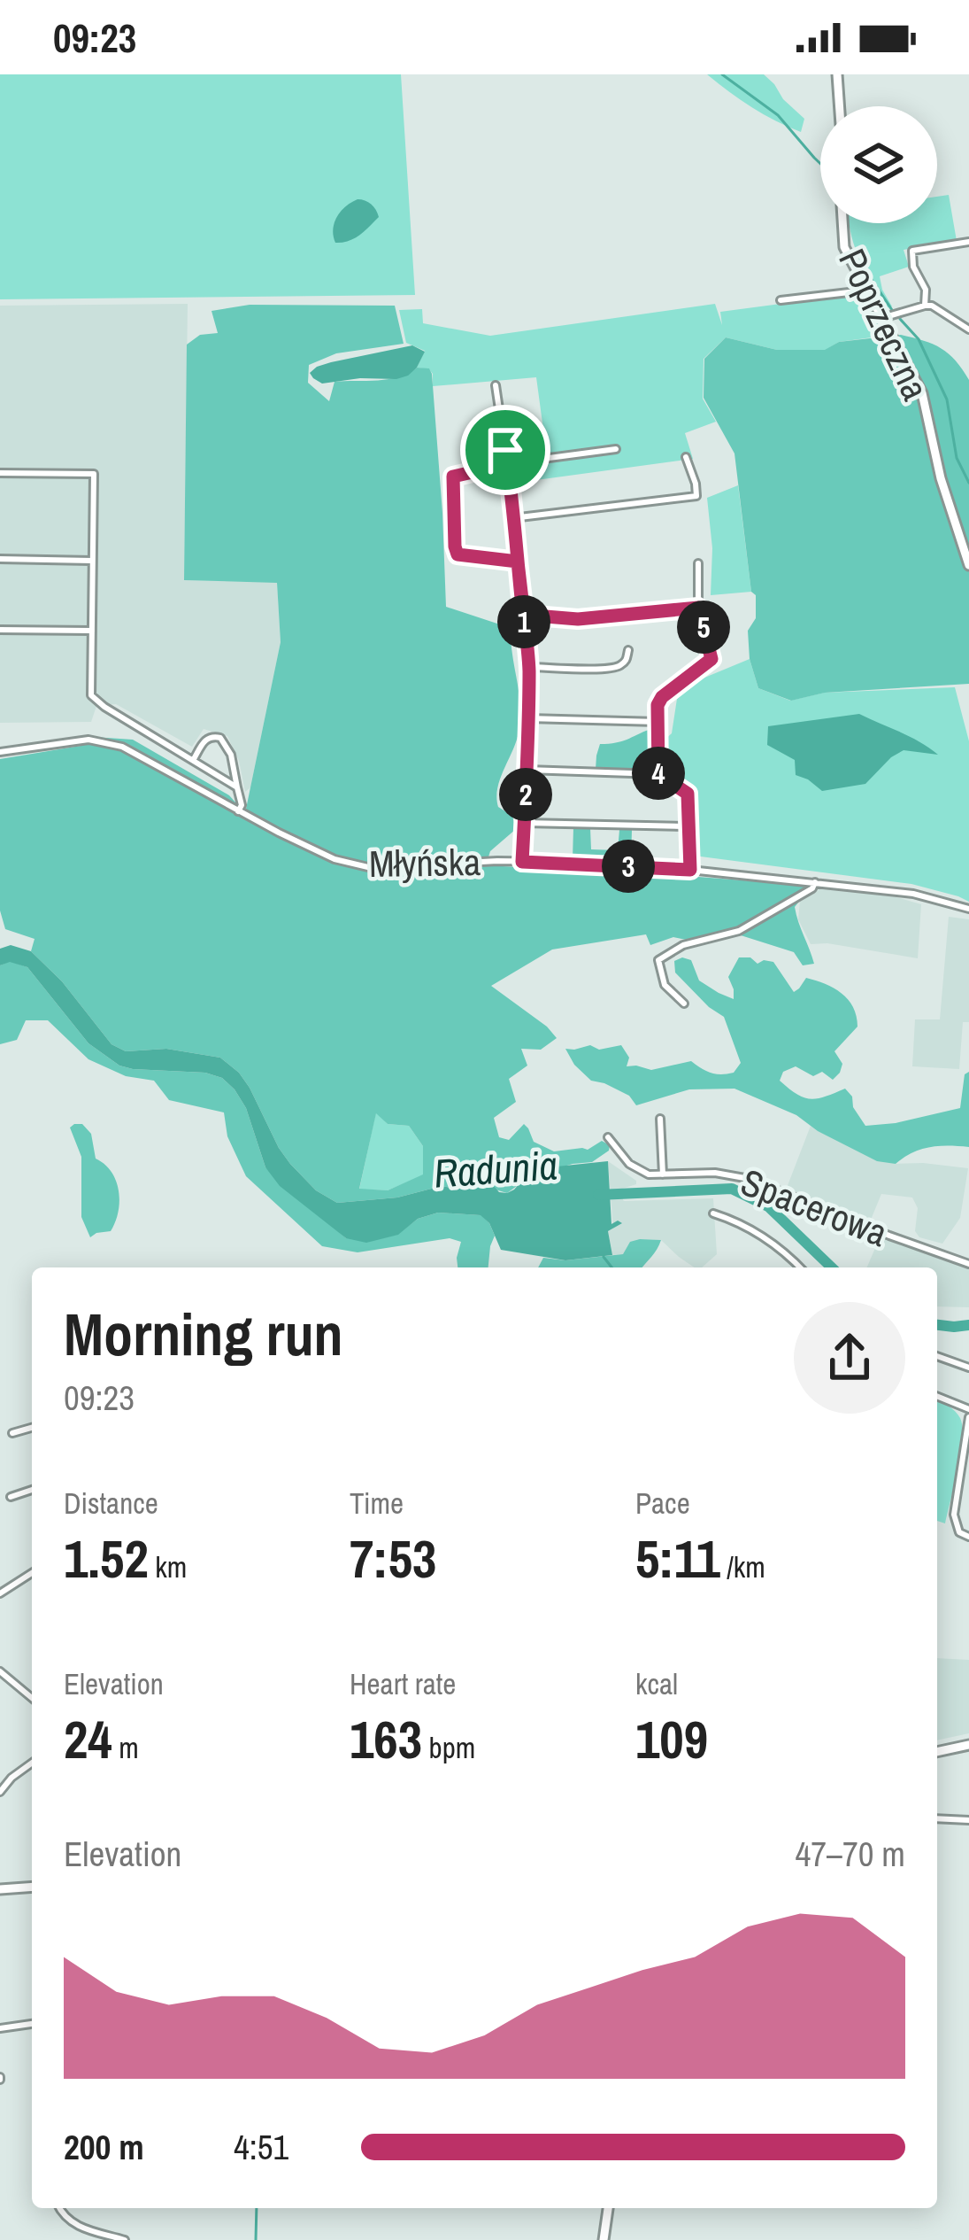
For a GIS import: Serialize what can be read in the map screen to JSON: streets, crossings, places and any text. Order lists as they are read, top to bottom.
{
  "streets": {
    "street": ["Poprzeczna", "Młyńska", "Spacerowa"]
  },
  "water": ["Radunia"],
  "page": {
    "status": "09:23",
    "pins": [
      "1",
      "5",
      "4",
      "2",
      "3"
    ],
    "heading": ["Morning run", "09:23"],
    "stats": [
      ["Distance", "1.52 km"],
      ["Time", "7:53"],
      ["Pace", "5:11 /km"],
      ["Elevation", "24 m"],
      ["Heart rate", "163 bpm"],
      ["kcal", "109"]
    ],
    "chart": ["Elevation", "47–70 m"],
    "list": [
      {
        "name": "200 m",
        "note": "4:51"
      }
    ]
  }
}
